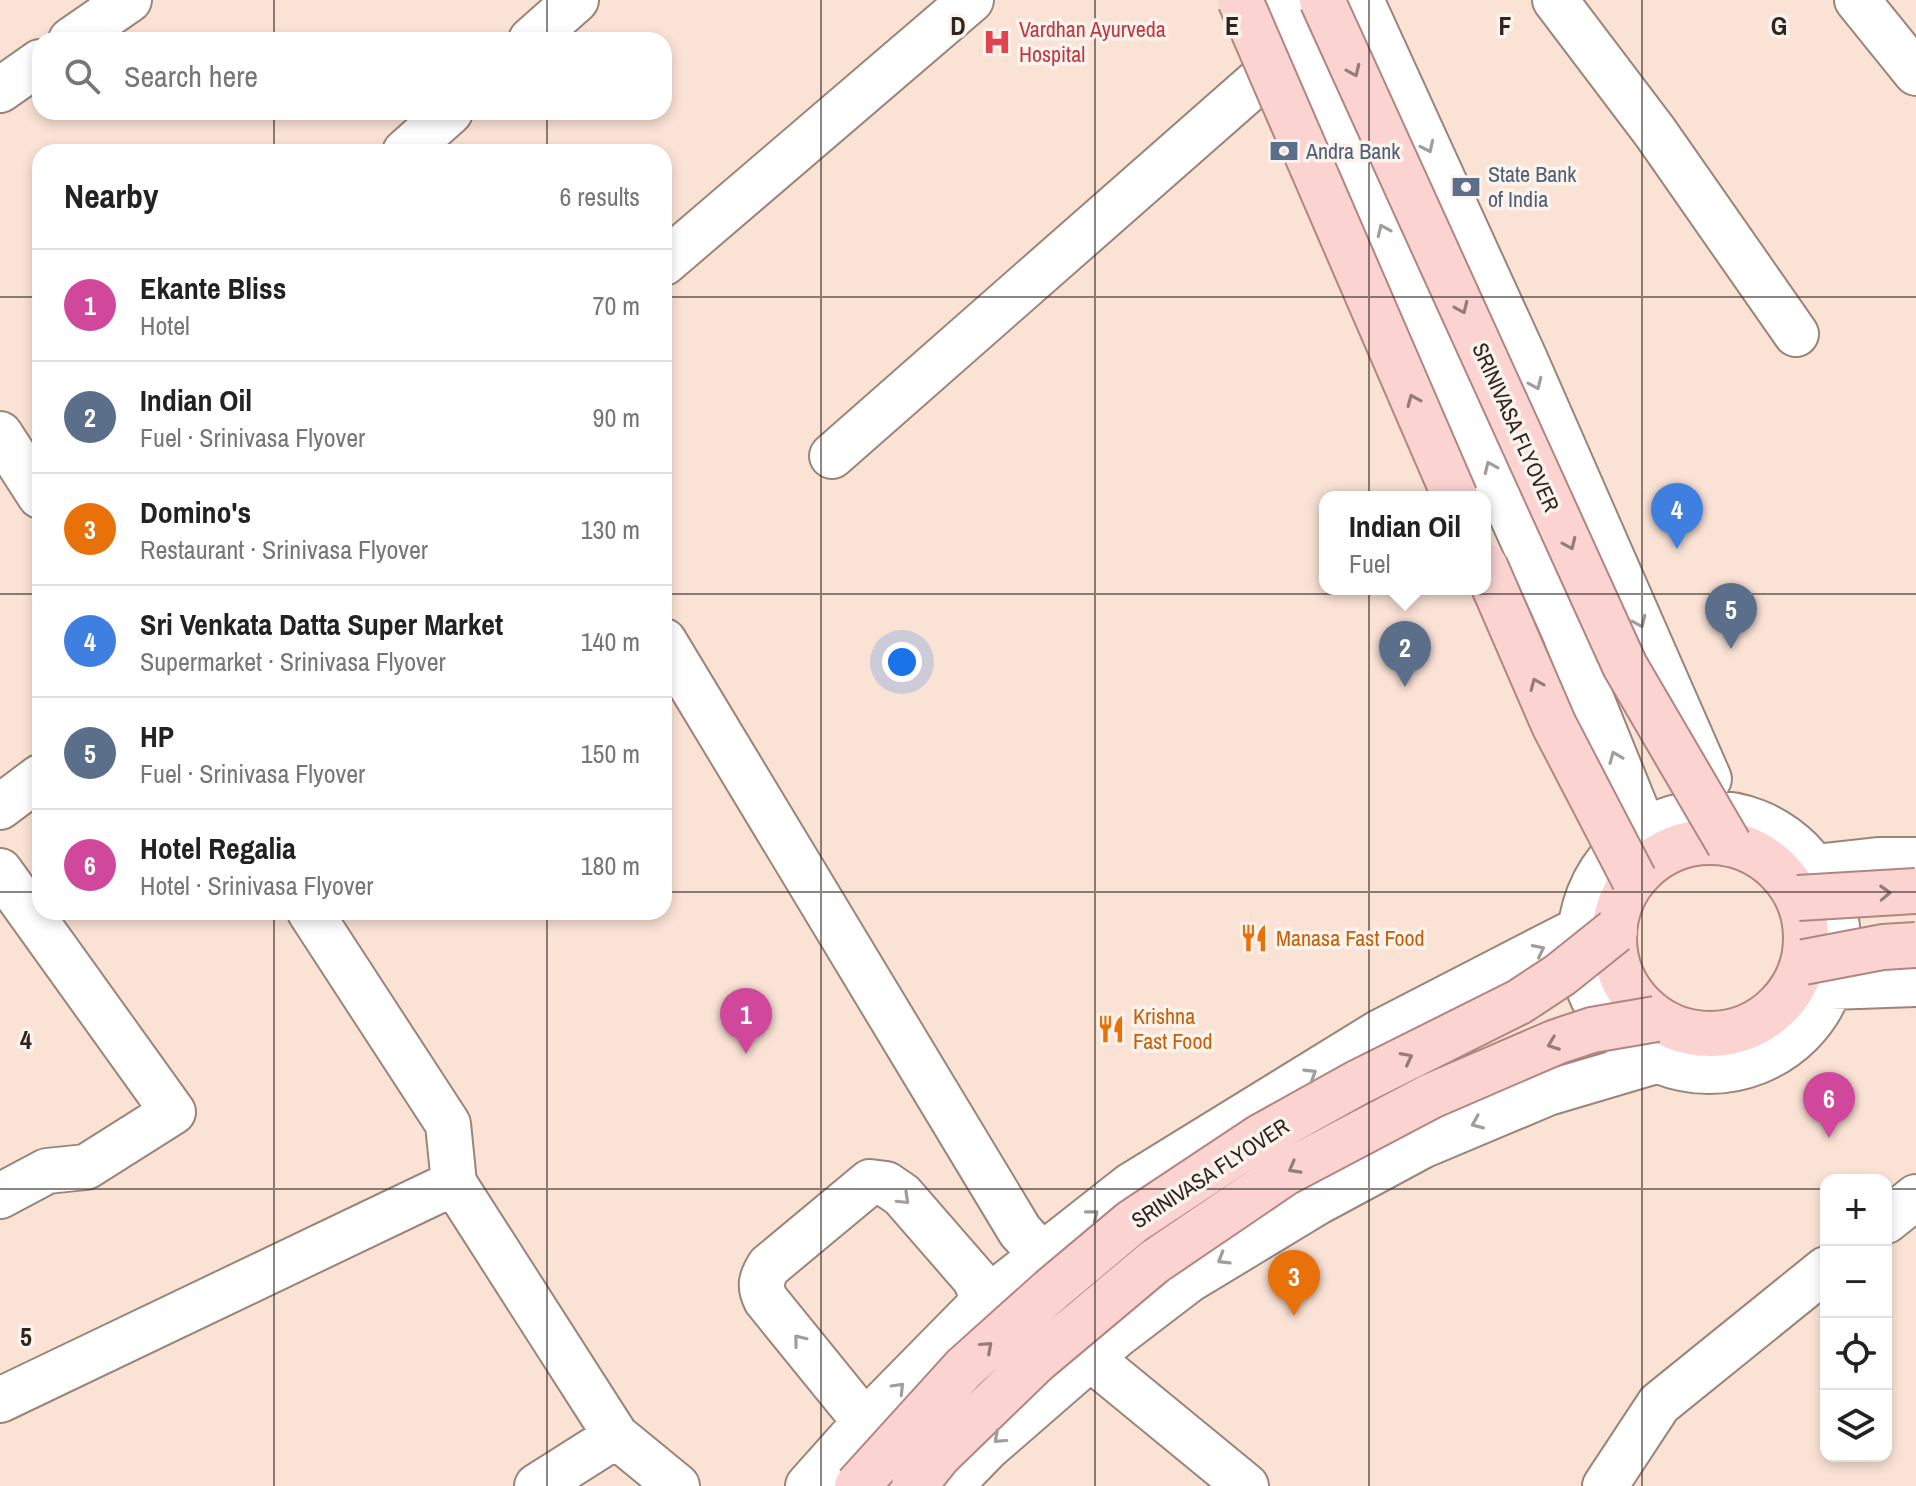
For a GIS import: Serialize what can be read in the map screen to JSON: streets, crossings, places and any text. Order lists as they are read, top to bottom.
{
  "streets": {
    "main road": ["SRINIVASA FLYOVER"]
  },
  "places": {
    "hospital": ["Vardhan Ayurveda Hospital"],
    "bank": ["Andra Bank", "State Bank of India"],
    "restaurant": ["Manasa Fast Food", "Krishna Fast Food"]
  },
  "page": {
    "search": "Search here",
    "heading": ["Nearby", "6 results"],
    "list": [
      {
        "mark": "1",
        "name": "Ekante Bliss",
        "note": "Hotel",
        "value": "70 m"
      },
      {
        "mark": "2",
        "name": "Indian Oil",
        "note": "Fuel · Srinivasa Flyover",
        "value": "90 m"
      },
      {
        "mark": "3",
        "name": "Domino's",
        "note": "Restaurant · Srinivasa Flyover",
        "value": "130 m"
      },
      {
        "mark": "4",
        "name": "Sri Venkata Datta Super Market",
        "note": "Supermarket · Srinivasa Flyover",
        "value": "140 m"
      },
      {
        "mark": "5",
        "name": "HP",
        "note": "Fuel · Srinivasa Flyover",
        "value": "150 m"
      },
      {
        "mark": "6",
        "name": "Hotel Regalia",
        "note": "Hotel · Srinivasa Flyover",
        "value": "180 m"
      }
    ],
    "pins": [
      "4",
      "5",
      "2",
      "1",
      "6",
      "3"
    ],
    "popup": ["Indian Oil", "Fuel"],
    "map_buttons": ["+", "−"]
  },
  "grid": {
    "columns": [
      "D",
      "E",
      "F",
      "G"
    ],
    "rows": ["4", "5"]
  }
}
